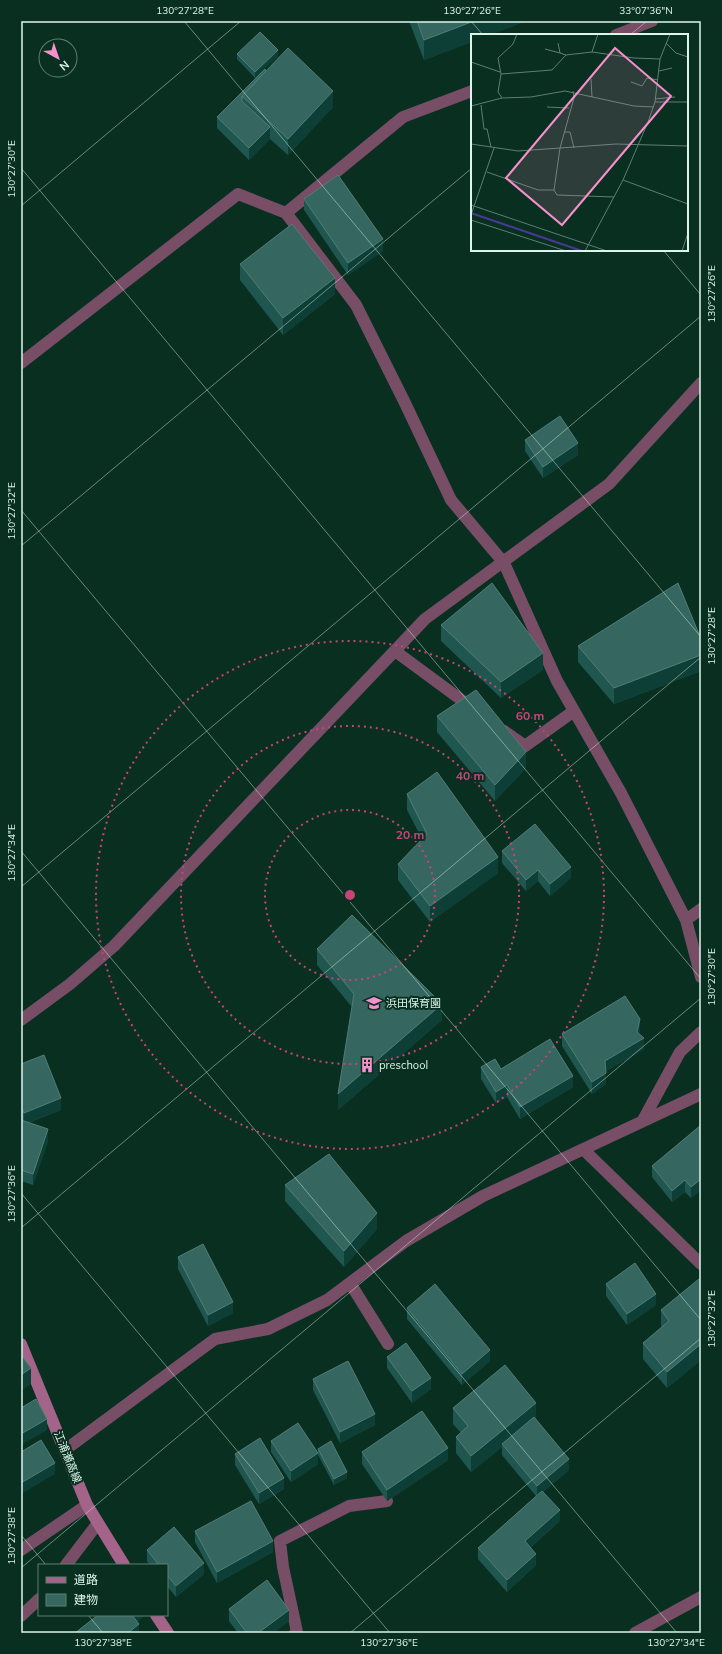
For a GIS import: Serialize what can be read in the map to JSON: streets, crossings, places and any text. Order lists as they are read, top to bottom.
{
  "streets": {
    "main road": ["江浦瀬高線"]
  },
  "places": {
    "school or university": ["浜田保育園"],
    "building": ["preschool"]
  },
  "legend": ["道路", "建物"],
  "north": "bottom right",
  "coordinates": [
    "130°27'28\"E",
    "130°27'26\"E",
    "33°07'36\"N",
    "130°27'30\"E",
    "130°27'32\"E",
    "130°27'34\"E",
    "130°27'36\"E",
    "130°27'38\"E"
  ],
  "rings": ["60 m", "40 m", "20 m"]
}
